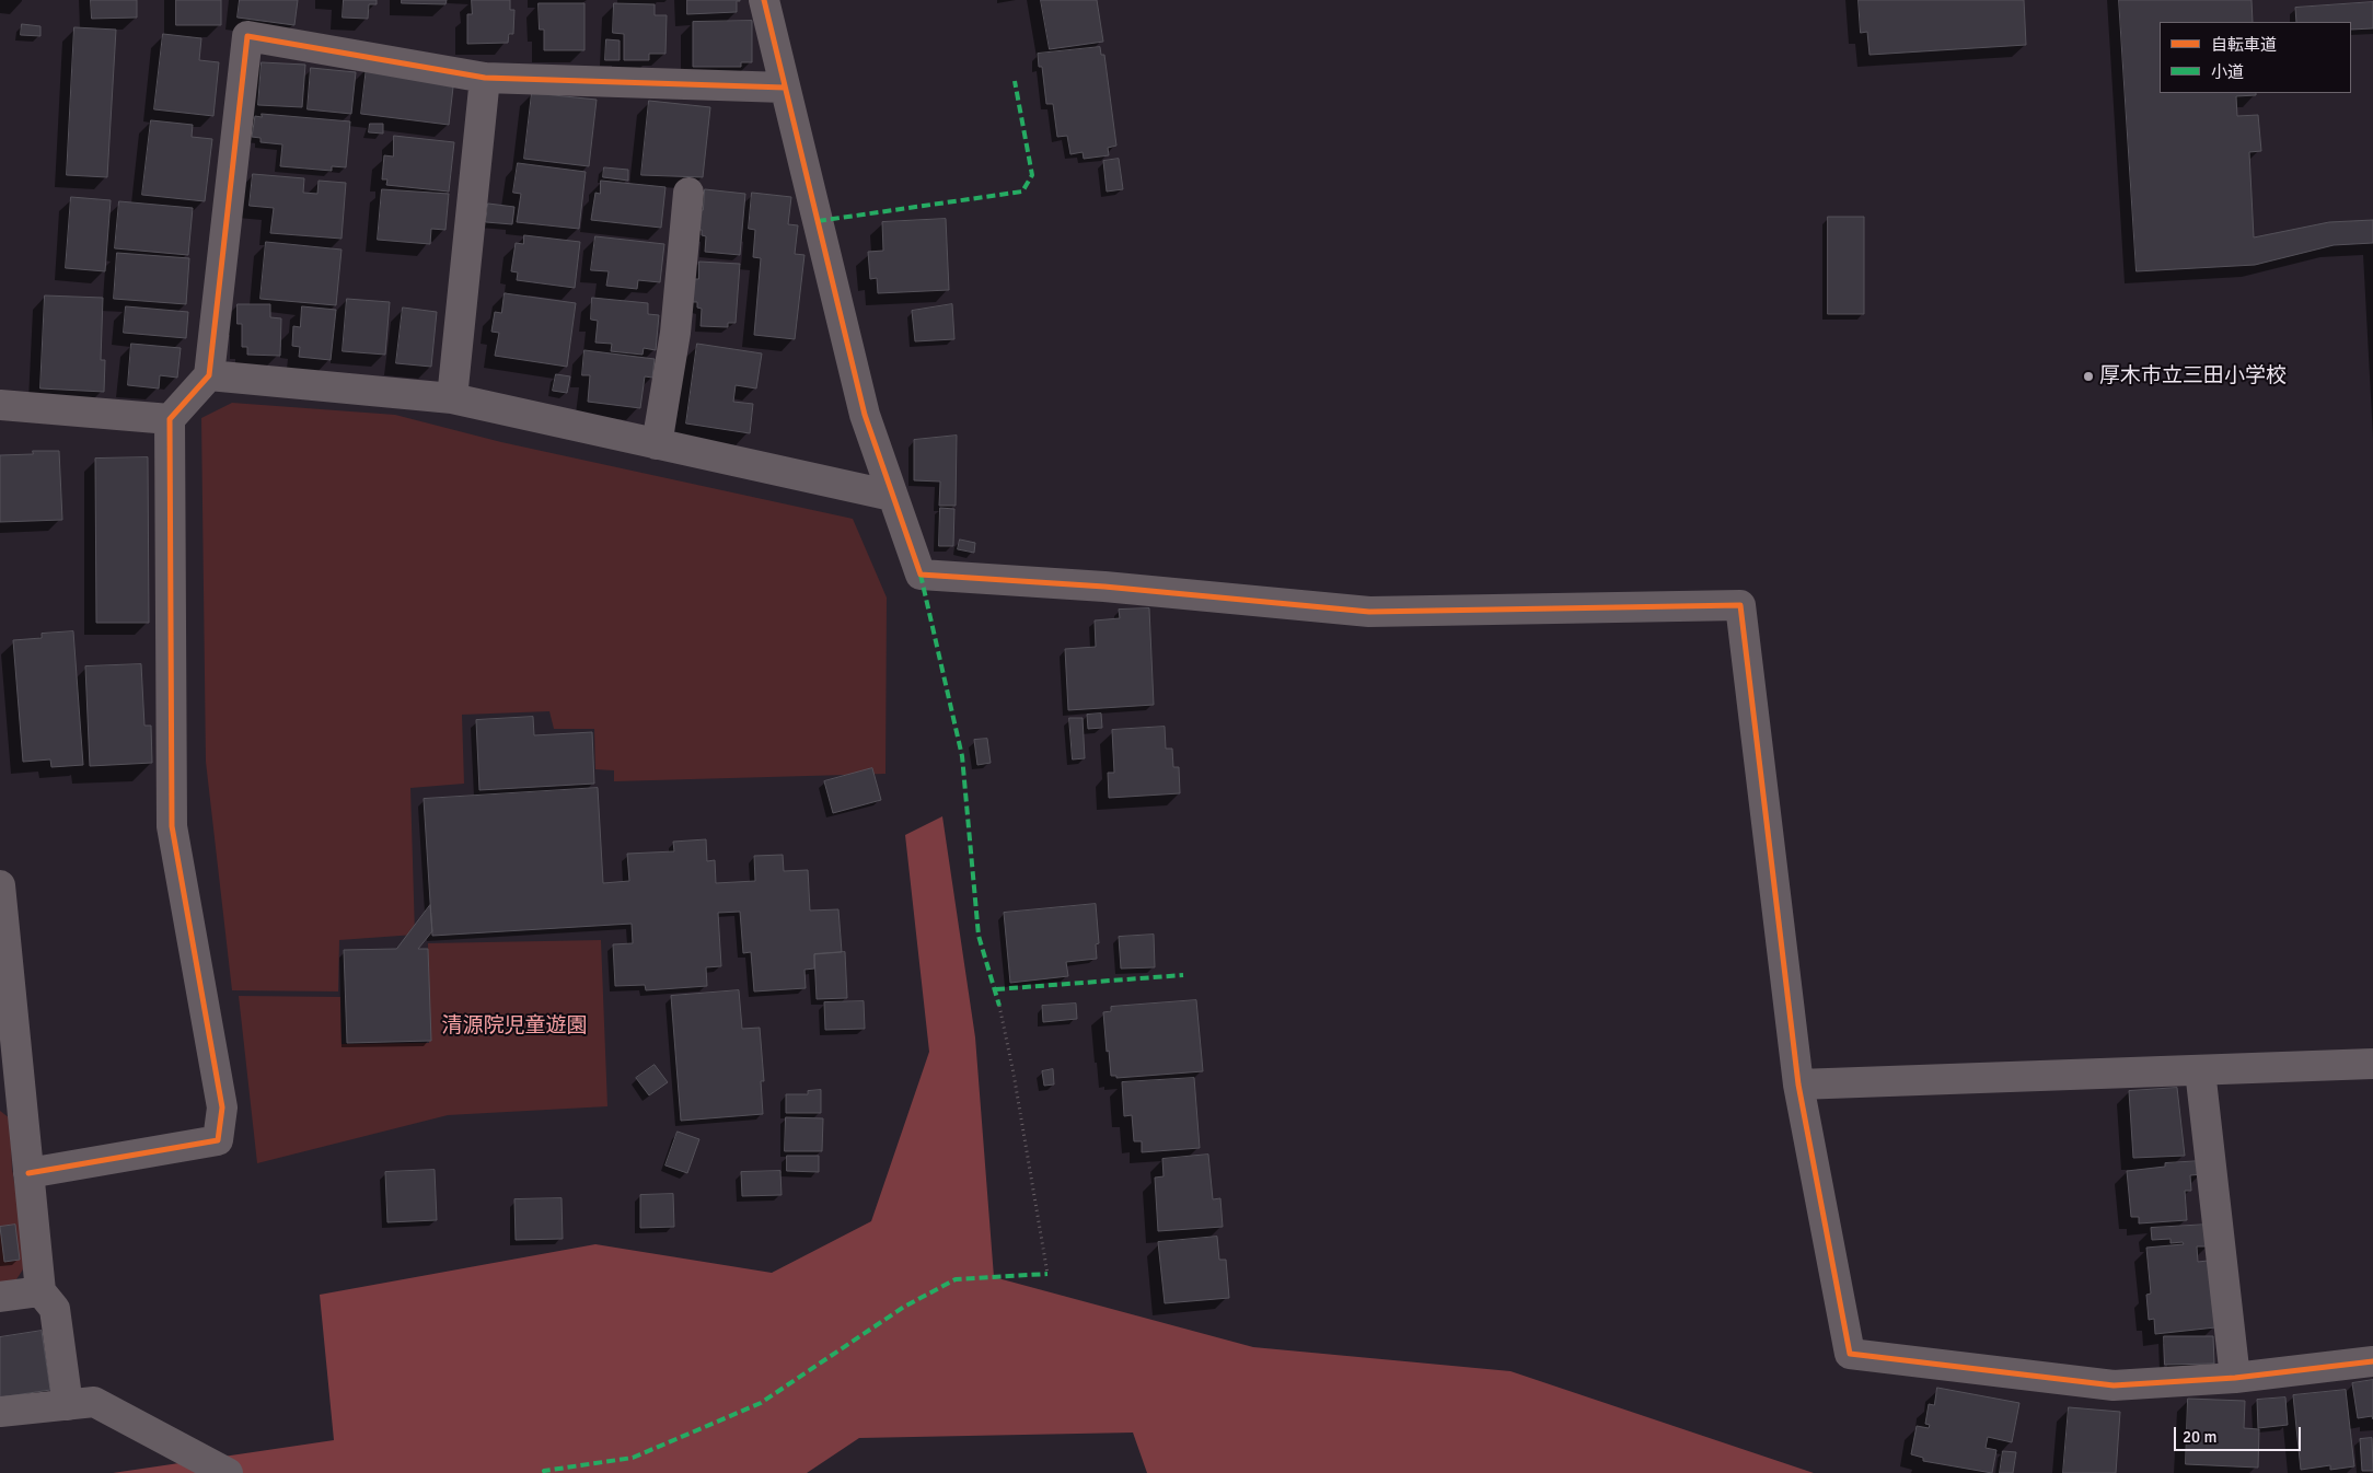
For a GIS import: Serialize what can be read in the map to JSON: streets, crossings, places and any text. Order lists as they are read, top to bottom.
{
  "parks": ["清源院児童遊園"],
  "places": ["厚木市立三田小学校"],
  "legend": ["自転車道", "小道"],
  "scale_bar": "20 m"
}
